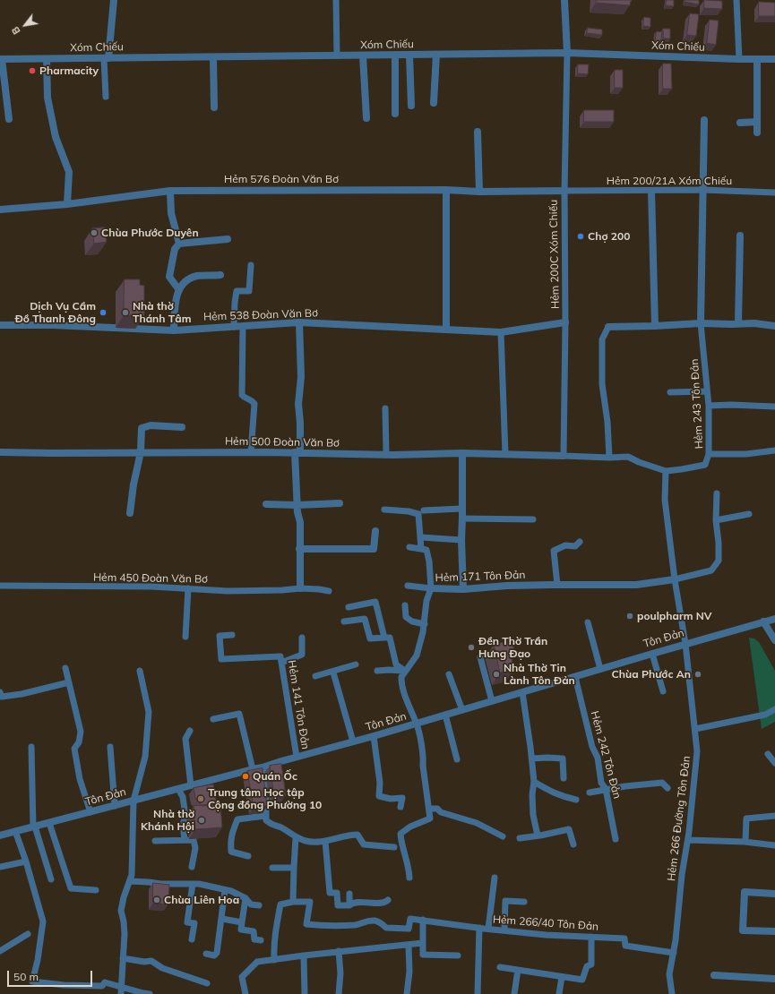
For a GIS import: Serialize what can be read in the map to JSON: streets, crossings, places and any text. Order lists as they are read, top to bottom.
{
  "streets": {
    "street": [
      "Xóm Chiếu",
      "Hẻm 576 Đoàn Văn Bơ",
      "Hẻm 538 Đoàn Văn Bơ",
      "Hẻm 500 Đoàn Văn Bơ",
      "Hẻm 171 Tôn Đản",
      "Tôn Đản"
    ],
    "lane": [
      "Hẻm 200/21A Xóm Chiếu",
      "Hẻm 200C Xóm Chiếu",
      "Hẻm 243 Tôn Đản",
      "Hẻm 450 Đoàn Văn Bơ",
      "Hẻm 141 Tôn Đản",
      "Hẻm 242 Tôn Đản",
      "Hẻm 266 Đường Tôn Đản",
      "Hẻm 266/40 Tôn Đản"
    ]
  },
  "crossings": [
    ["Xóm Chiếu", "Hẻm 200C Xóm Chiếu"],
    ["Hẻm 576 Đoàn Văn Bơ", "Hẻm 200/21A Xóm Chiếu"],
    ["Hẻm 576 Đoàn Văn Bơ", "Hẻm 200C Xóm Chiếu"],
    ["Hẻm 200/21A Xóm Chiếu", "Hẻm 200C Xóm Chiếu"],
    ["Hẻm 200C Xóm Chiếu", "Hẻm 538 Đoàn Văn Bơ"],
    ["Hẻm 200C Xóm Chiếu", "Hẻm 243 Tôn Đản"],
    ["Hẻm 200C Xóm Chiếu", "Hẻm 500 Đoàn Văn Bơ"],
    ["Hẻm 243 Tôn Đản", "Hẻm 500 Đoàn Văn Bơ"],
    ["Tôn Đản", "Hẻm 141 Tôn Đản"],
    ["Tôn Đản", "Hẻm 242 Tôn Đản"],
    ["Tôn Đản", "Hẻm 266 Đường Tôn Đản"],
    ["Hẻm 266 Đường Tôn Đản", "Hẻm 266/40 Tôn Đản"]
  ],
  "places": [
    "Pharmacity",
    "Chùa Phước Duyên",
    "Chợ 200",
    "Dịch Vụ Cầm Đồ Thanh Đông",
    "Nhà thờ Thánh Tâm",
    "poulpharm NV",
    "Đền Thờ Trần Hưng Đạo",
    "Nhà Thờ Tin Lành Tôn Đản",
    "Chùa Phước An",
    "Quán Ốc",
    "Trung tâm Học tập Cộng đồng Phường 10",
    "Nhà thờ Khánh Hội",
    "Chùa Liên Hoa"
  ],
  "scale_bar": "50 m",
  "north": "bottom left"
}
